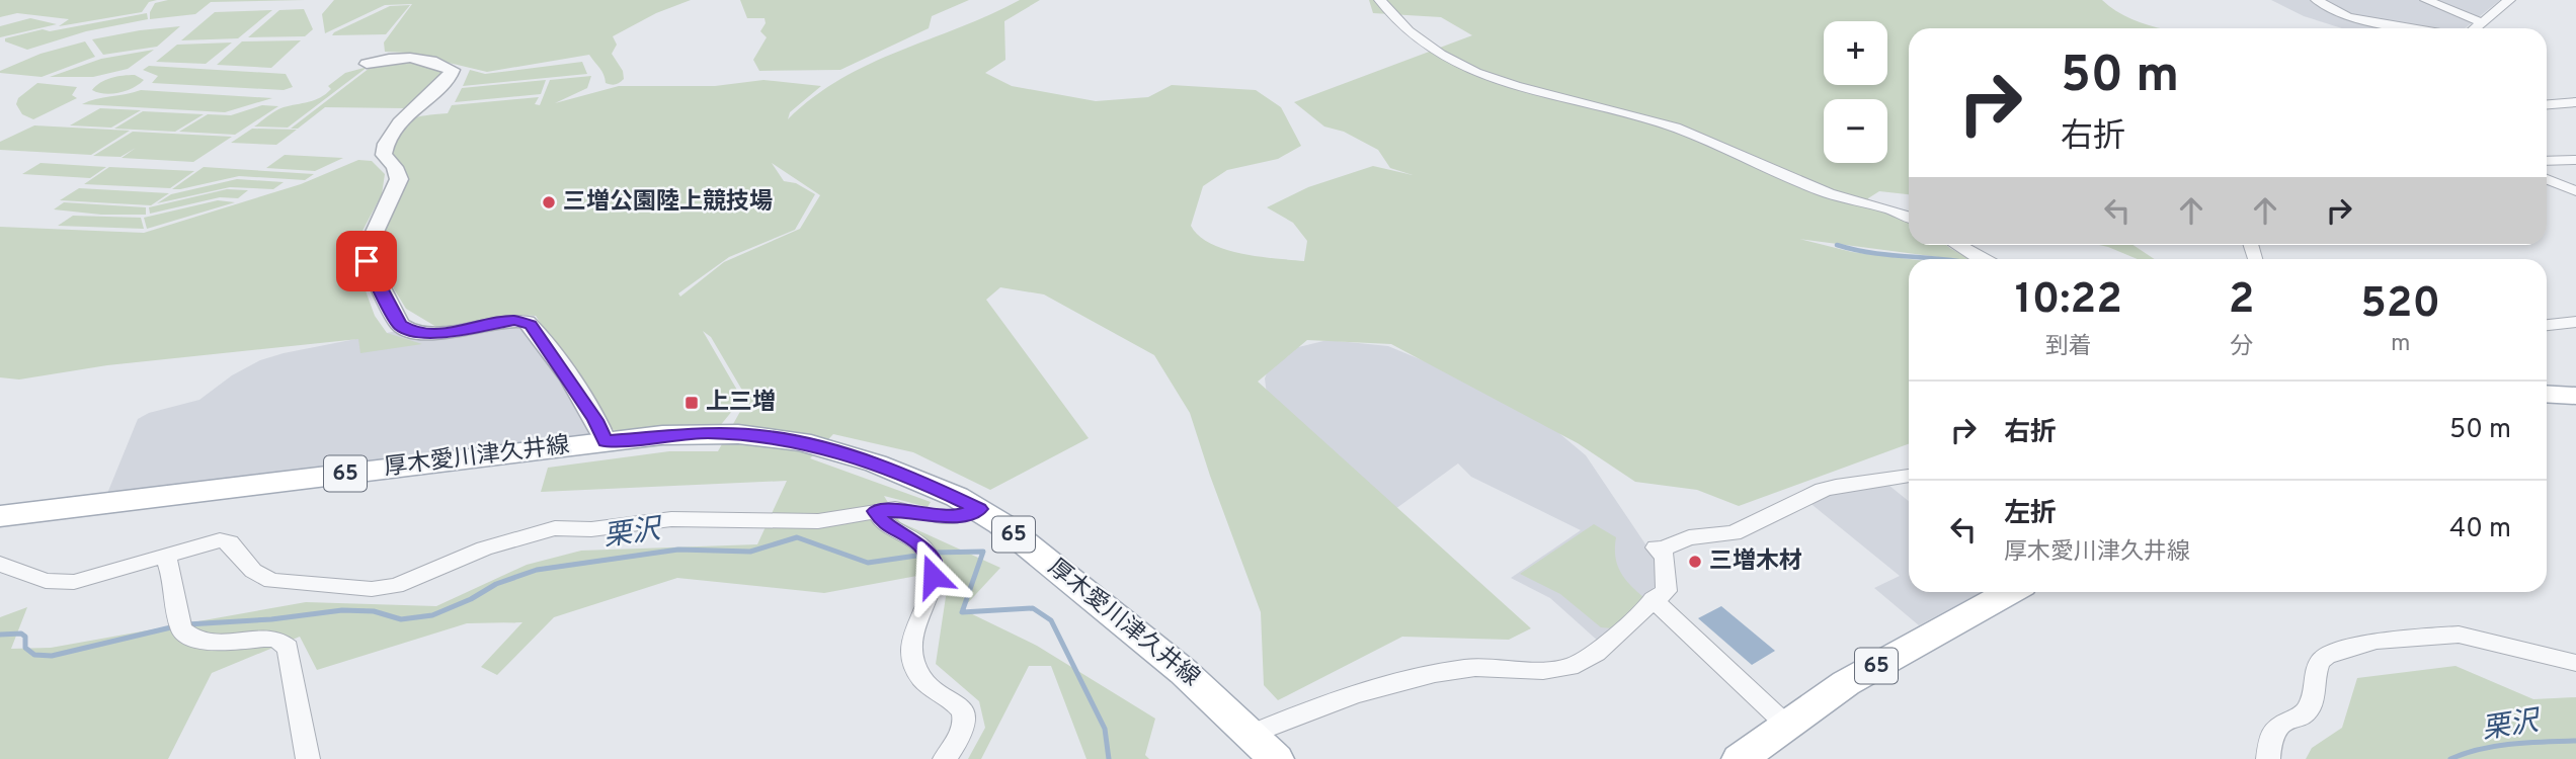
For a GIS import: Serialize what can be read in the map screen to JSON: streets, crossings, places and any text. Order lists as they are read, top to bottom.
{
  "streets": {
    "main road": ["厚木愛川津久井線", "65"]
  },
  "water": ["栗沢"],
  "places": {
    "other": ["三増公園陸上競技場", "三増木材"],
    "transit": ["上三増"]
  },
  "page": {
    "map_buttons": ["+", "−"],
    "turn": ["50 m", "右折"],
    "eta": [
      "10:22",
      "到着",
      "2",
      "分",
      "520",
      "m"
    ],
    "list": [
      {
        "name": "右折",
        "value": "50 m"
      },
      {
        "name": "左折",
        "note": "厚木愛川津久井線",
        "value": "40 m"
      }
    ]
  }
}
